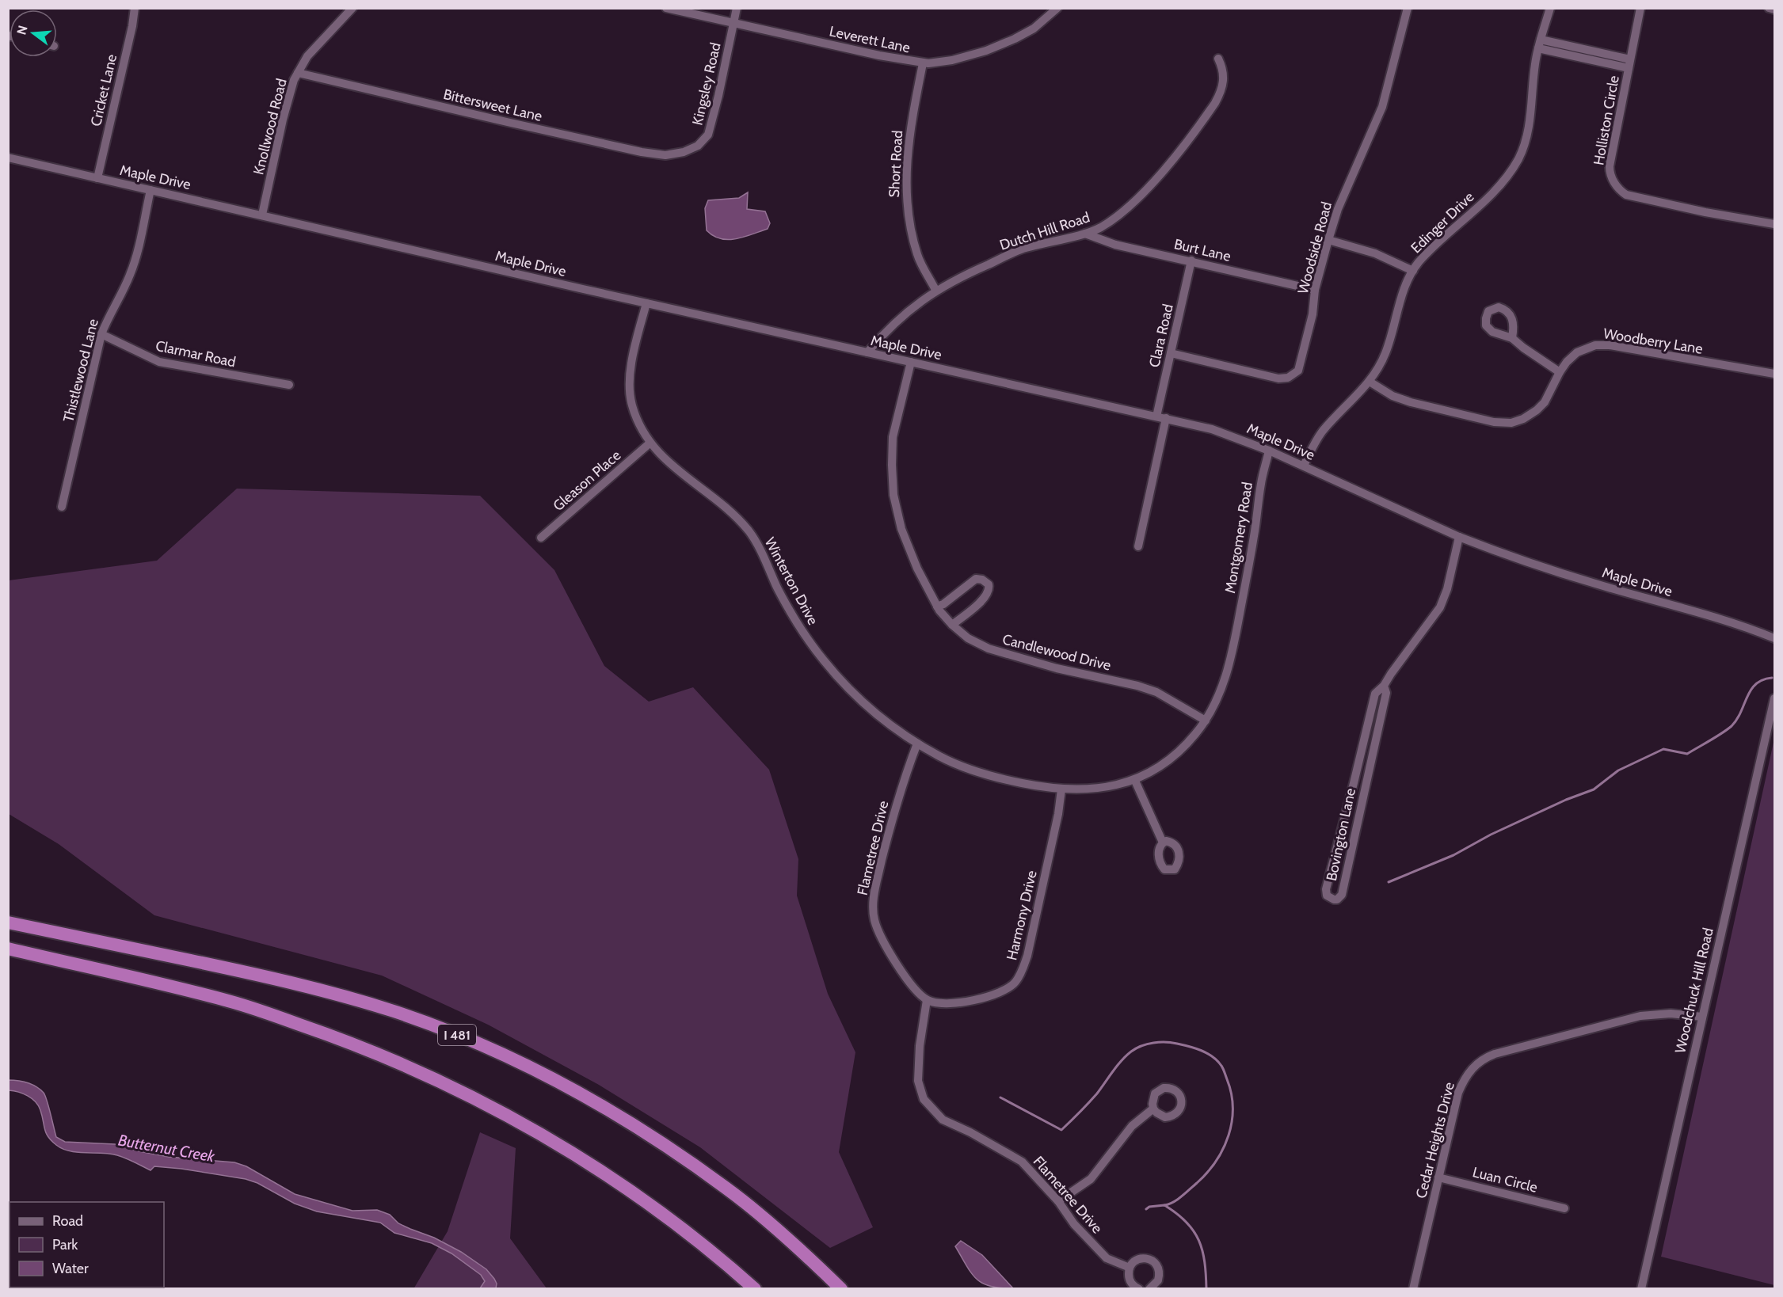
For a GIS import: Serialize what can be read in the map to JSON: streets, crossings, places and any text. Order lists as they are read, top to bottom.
{
  "streets": {
    "highway": ["I 481"],
    "street": [
      "Leverett Lane",
      "Kingsley Road",
      "Cricket Lane",
      "Bittersweet Lane",
      "Holliston Circle",
      "Knollwood Road",
      "Short Road",
      "Maple Drive",
      "Edinger Drive",
      "Dutch Hill Road",
      "Woodside Road",
      "Burt Lane",
      "Clara Road",
      "Woodberry Lane",
      "Clarmar Road",
      "Thistlewood Lane",
      "Gleason Place",
      "Montgomery Road",
      "Winterton Drive",
      "Candlewood Drive",
      "Bovington Lane",
      "Flametree Drive",
      "Harmony Drive",
      "Woodchuck Hill Road",
      "Cedar Heights Drive",
      "Luan Circle"
    ]
  },
  "crossings": [
    ["Leverett Lane", "Kingsley Road"],
    ["Leverett Lane", "Short Road"],
    ["Kingsley Road", "Bittersweet Lane"],
    ["Cricket Lane", "Maple Drive"],
    ["Bittersweet Lane", "Knollwood Road"],
    ["Knollwood Road", "Maple Drive"],
    ["Short Road", "Dutch Hill Road"],
    ["Maple Drive", "Edinger Drive"],
    ["Maple Drive", "Dutch Hill Road"],
    ["Maple Drive", "Clara Road"],
    ["Maple Drive", "Thistlewood Lane"],
    ["Maple Drive", "Montgomery Road"],
    ["Maple Drive", "Winterton Drive"],
    ["Maple Drive", "Candlewood Drive"],
    ["Maple Drive", "Bovington Lane"],
    ["Edinger Drive", "Woodberry Lane"],
    ["Dutch Hill Road", "Burt Lane"],
    ["Woodside Road", "Burt Lane"],
    ["Woodside Road", "Clara Road"],
    ["Burt Lane", "Clara Road"],
    ["Clarmar Road", "Thistlewood Lane"],
    ["Gleason Place", "Winterton Drive"],
    ["Montgomery Road", "Winterton Drive"],
    ["Winterton Drive", "Candlewood Drive"],
    ["Winterton Drive", "Flametree Drive"],
    ["Winterton Drive", "Harmony Drive"],
    ["Flametree Drive", "Harmony Drive"],
    ["Woodchuck Hill Road", "Cedar Heights Drive"],
    ["Cedar Heights Drive", "Luan Circle"]
  ],
  "water": ["Butternut Creek"],
  "legend": ["Road", "Park", "Water"],
  "north": "left"
}
